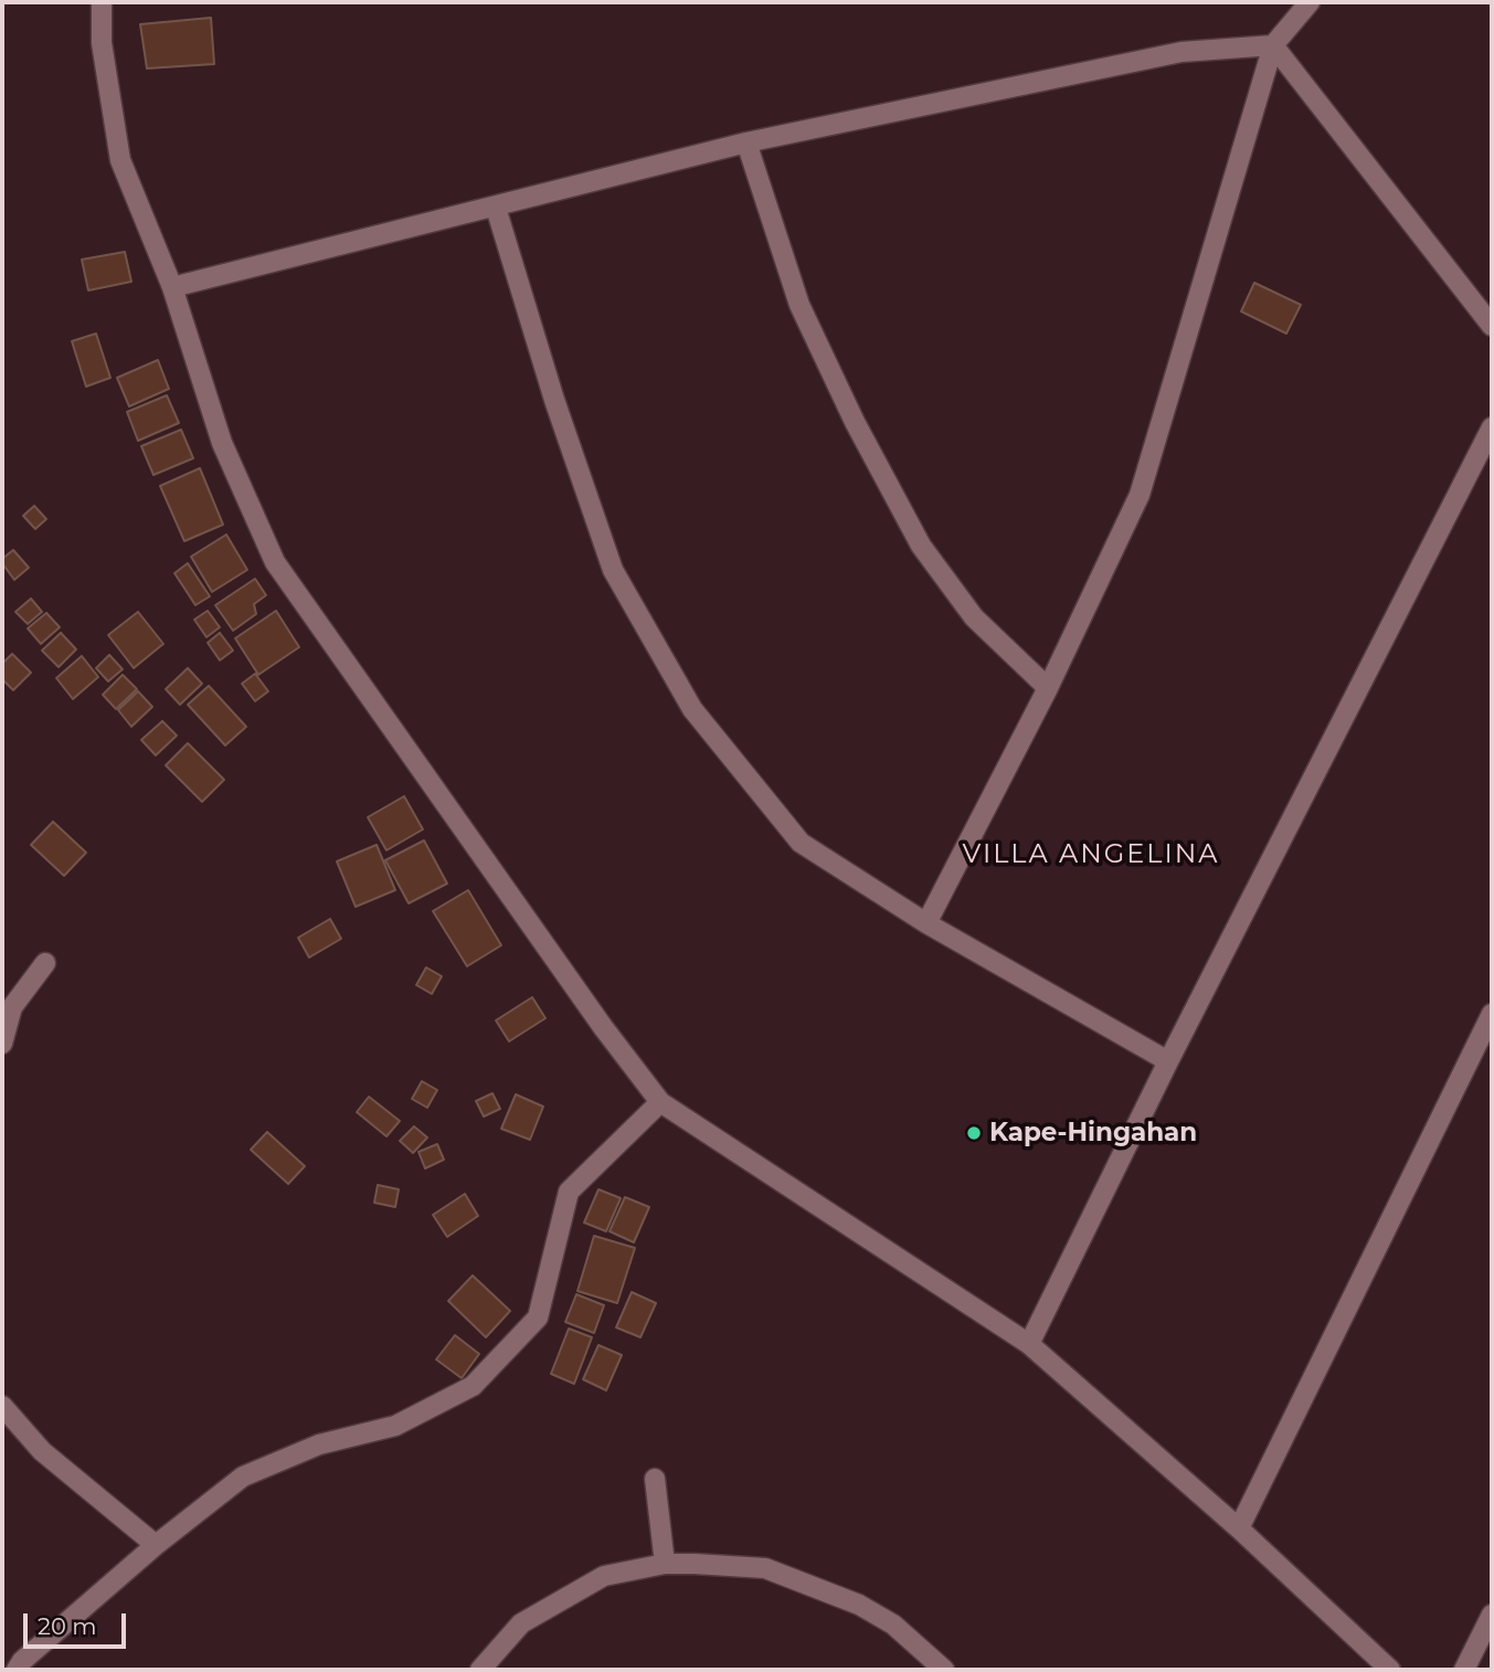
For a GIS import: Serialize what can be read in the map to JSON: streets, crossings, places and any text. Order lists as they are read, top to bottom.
{
  "districts": ["VILLA ANGELINA"],
  "places": ["Kape-Hingahan"],
  "scale_bar": "20 m"
}
